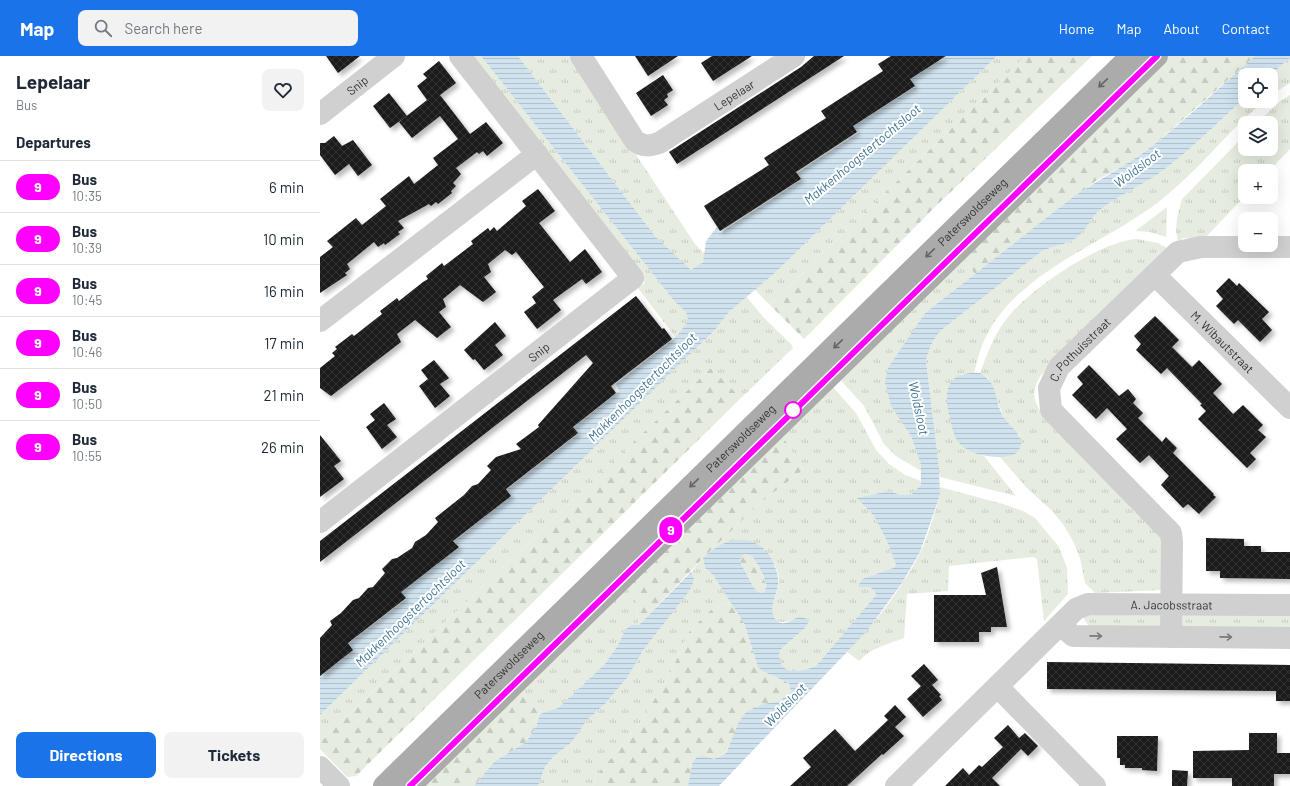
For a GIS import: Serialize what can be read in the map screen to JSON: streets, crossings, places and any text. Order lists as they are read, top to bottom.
{
  "streets": {
    "main road": ["Paterswoldseweg"],
    "street": [
      "Snip",
      "Lepelaar",
      "M. Wibautstraat",
      "C. Pothuisstraat",
      "A. Jacobsstraat"
    ]
  },
  "crossings": [
    ["M. Wibautstraat", "C. Pothuisstraat"],
    ["C. Pothuisstraat", "A. Jacobsstraat"]
  ],
  "water": ["Makkenhoogstertochtsloot", "Woldsloot"],
  "lines": ["bus line 9"],
  "page": {
    "header": "Map",
    "search": "Search here",
    "nav": [
      "Home",
      "Map",
      "About",
      "Contact"
    ],
    "heading": [
      ["Lepelaar", "Bus"],
      "Departures"
    ],
    "on_map": "9",
    "map_buttons": ["+", "−"],
    "list": [
      {
        "mark": "9",
        "name": "Bus",
        "note": "10:35",
        "value": "6 min"
      },
      {
        "mark": "9",
        "name": "Bus",
        "note": "10:39",
        "value": "10 min"
      },
      {
        "mark": "9",
        "name": "Bus",
        "note": "10:45",
        "value": "16 min"
      },
      {
        "mark": "9",
        "name": "Bus",
        "note": "10:46",
        "value": "17 min"
      },
      {
        "mark": "9",
        "name": "Bus",
        "note": "10:50",
        "value": "21 min"
      },
      {
        "mark": "9",
        "name": "Bus",
        "note": "10:55",
        "value": "26 min"
      }
    ],
    "buttons": ["Directions", "Tickets"]
  }
}
